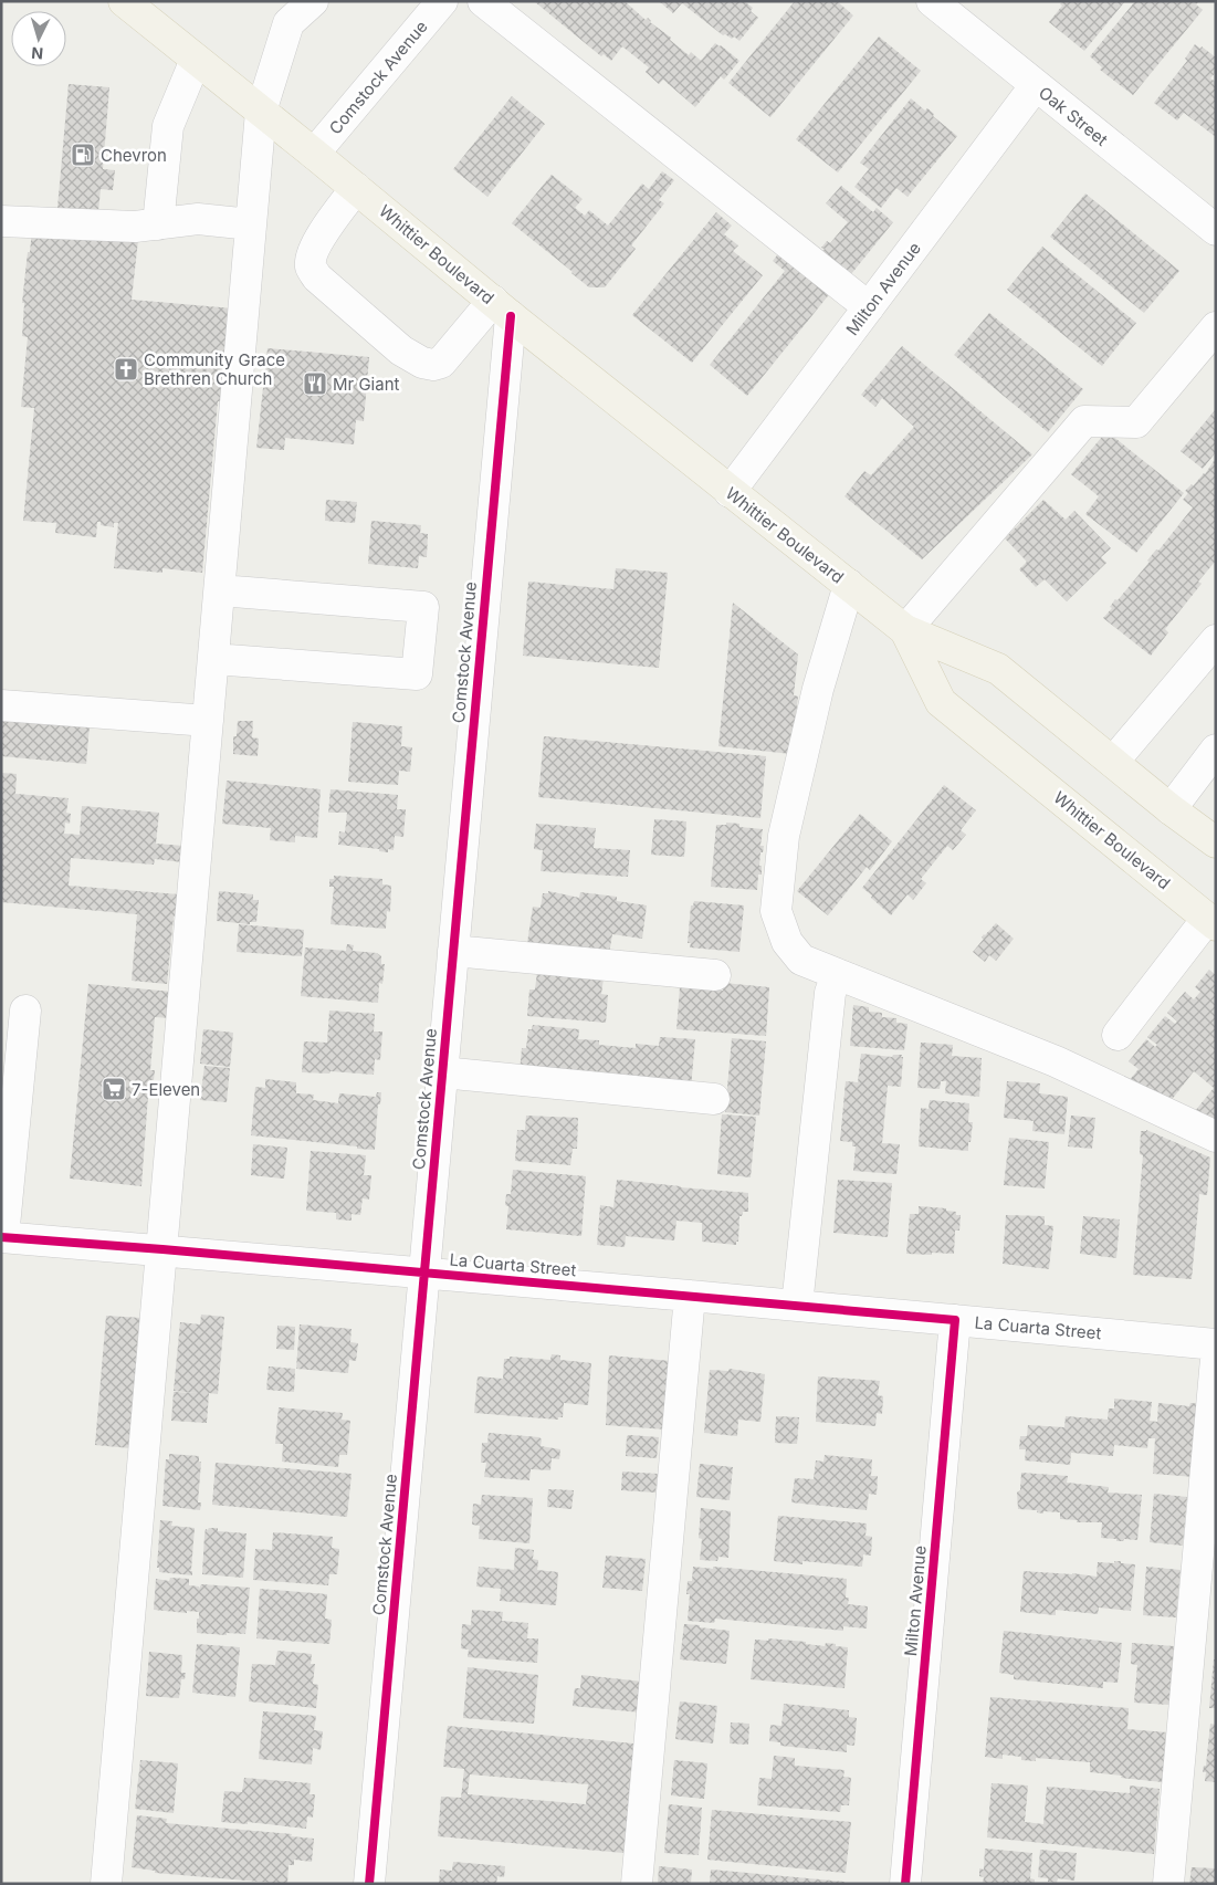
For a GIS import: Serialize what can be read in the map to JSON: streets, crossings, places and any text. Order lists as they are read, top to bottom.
{
  "streets": {
    "main road": ["Whittier Boulevard"],
    "street": [
      "Comstock Avenue",
      "Oak Street",
      "Milton Avenue",
      "La Cuarta Street"
    ]
  },
  "crossings": [
    ["Comstock Avenue", "Whittier Boulevard"],
    ["Comstock Avenue", "La Cuarta Street"],
    ["Oak Street", "Milton Avenue"],
    ["Whittier Boulevard", "Milton Avenue"],
    ["Milton Avenue", "La Cuarta Street"]
  ],
  "places": {
    "fuel station": ["Chevron"],
    "church": ["Community Grace Brethren Church"],
    "restaurant": ["Mr Giant"],
    "supermarket": ["7-Eleven"]
  },
  "north": "bottom"
}
